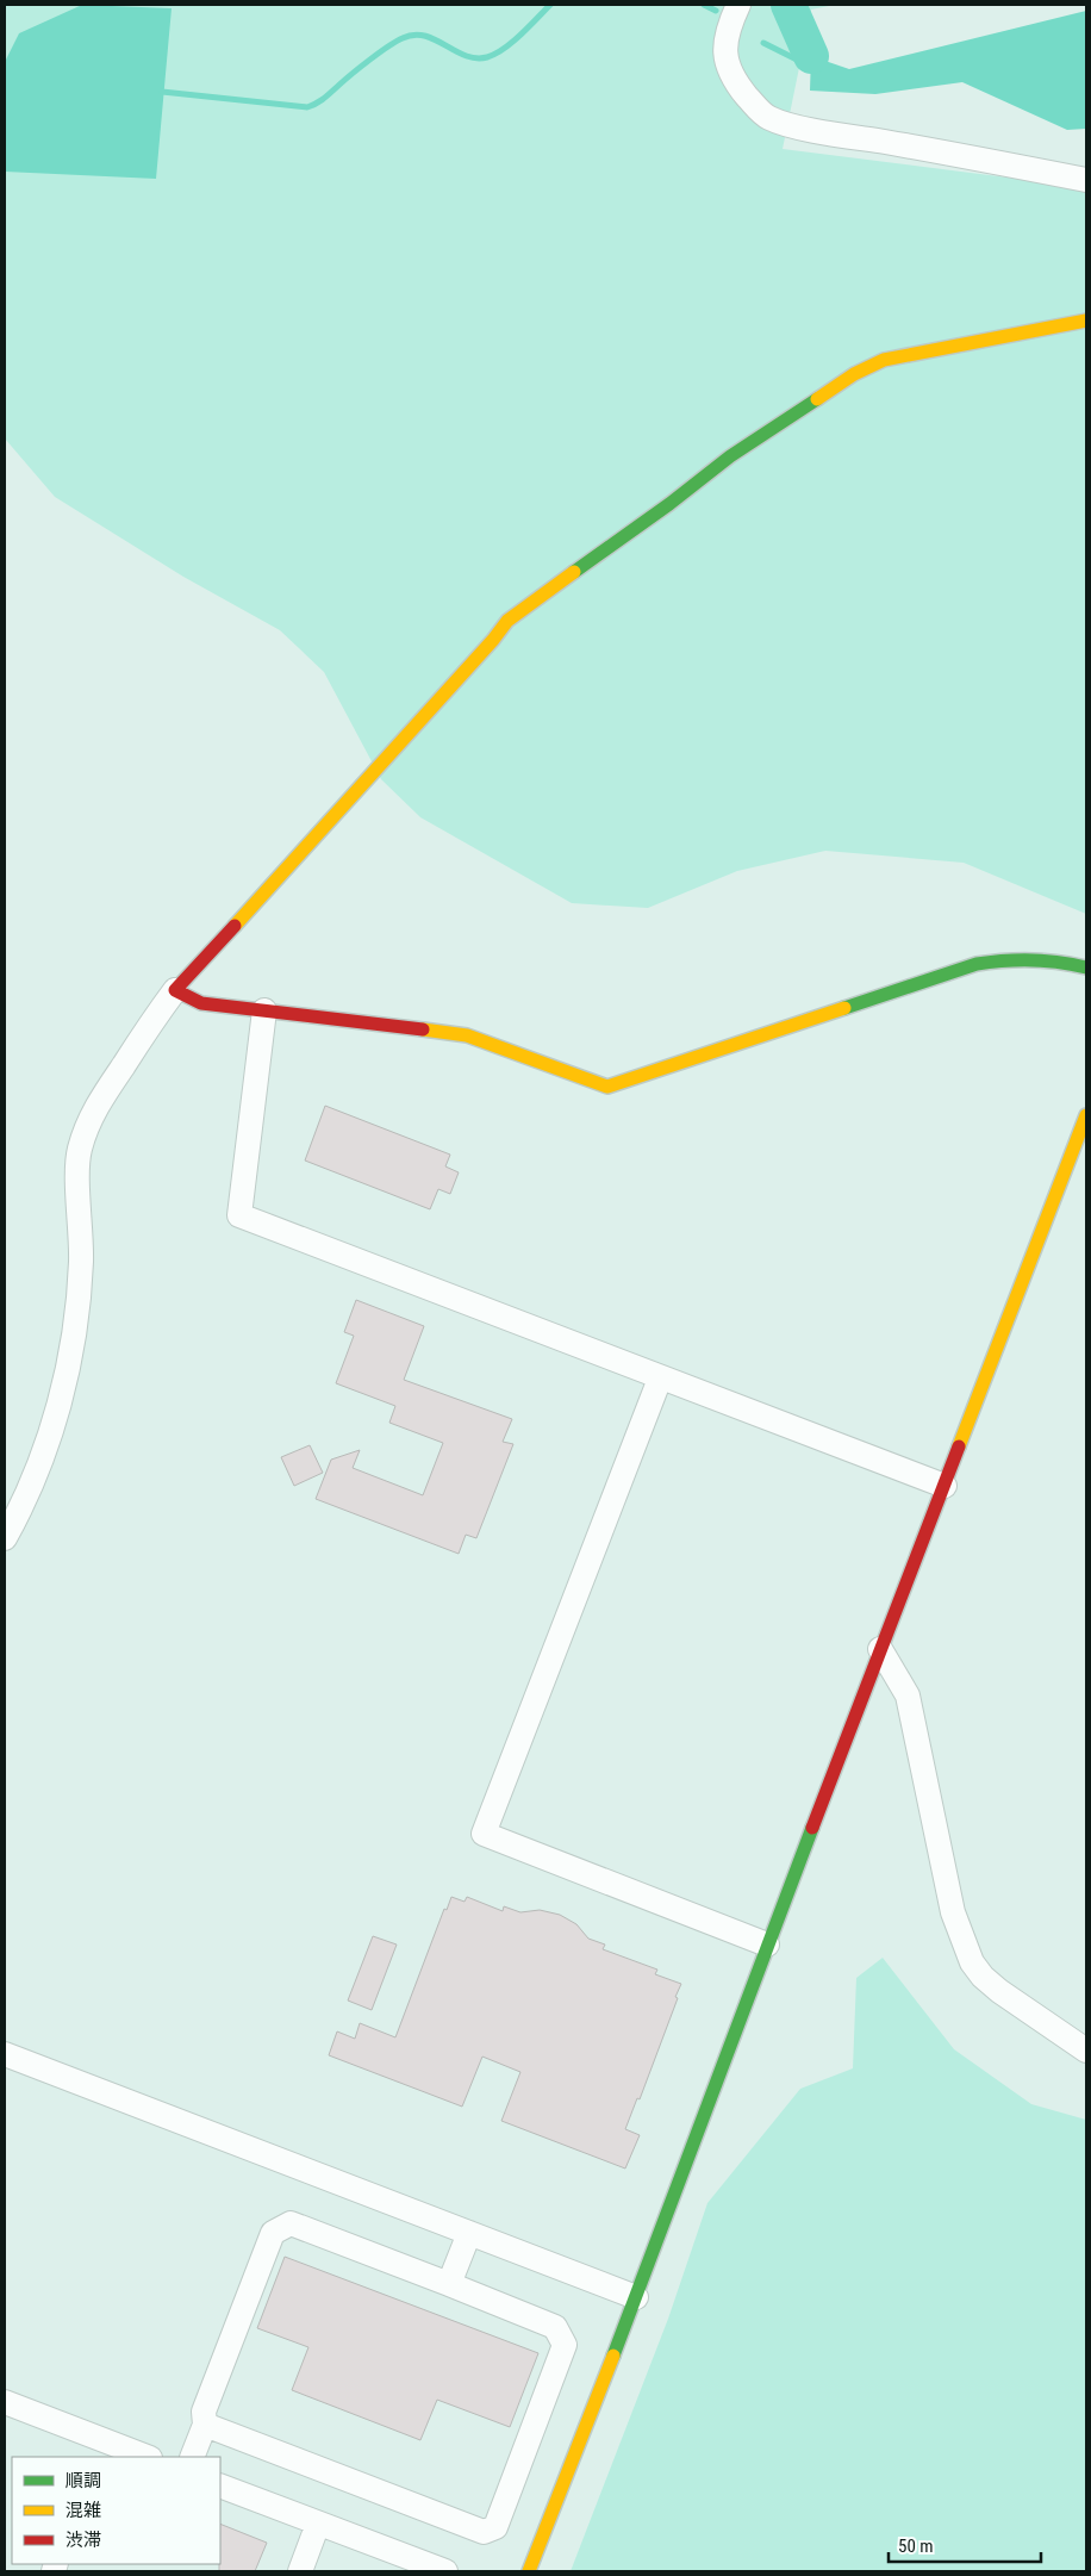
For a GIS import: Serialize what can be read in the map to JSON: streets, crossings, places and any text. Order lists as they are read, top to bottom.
{
  "legend": ["順調", "混雑", "渋滞"],
  "scale_bar": "50 m"
}
